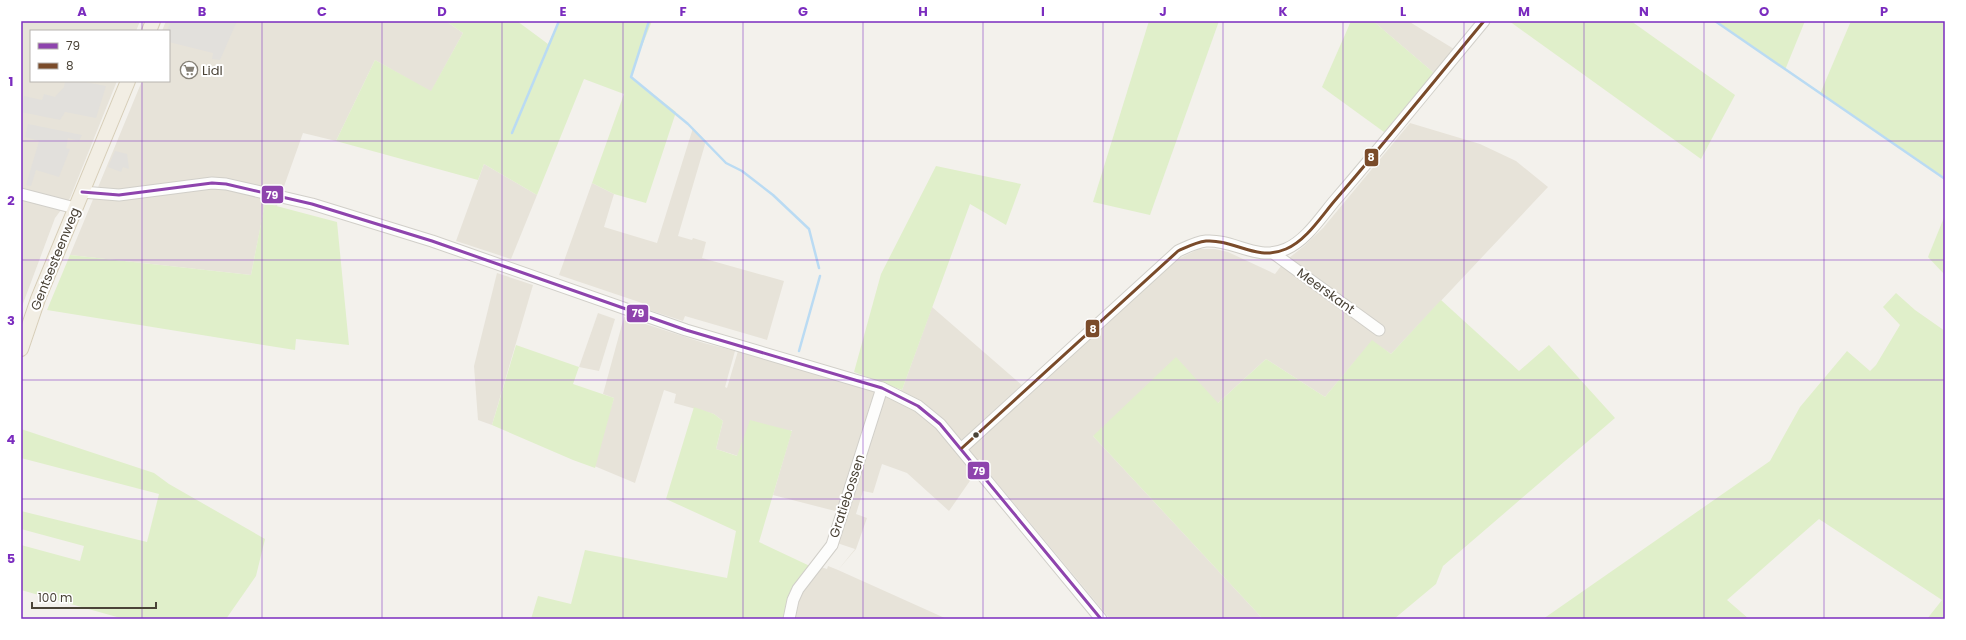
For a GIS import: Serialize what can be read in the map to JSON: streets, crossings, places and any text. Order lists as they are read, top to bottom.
{
  "streets": {
    "main road": ["Gentsesteenweg"],
    "street": ["Meerskant", "Gratiebossen"]
  },
  "places": {
    "supermarket": ["Lidl"]
  },
  "lines": ["transit line 8", "transit line 79"],
  "legend": ["79", "8"],
  "scale_bar": "100 m",
  "grid": {
    "columns": [
      "A",
      "B",
      "C",
      "D",
      "E",
      "F",
      "G",
      "H",
      "I",
      "J",
      "K",
      "L",
      "M",
      "N",
      "O",
      "P"
    ],
    "rows": [
      "1",
      "2",
      "3",
      "4",
      "5"
    ]
  }
}
